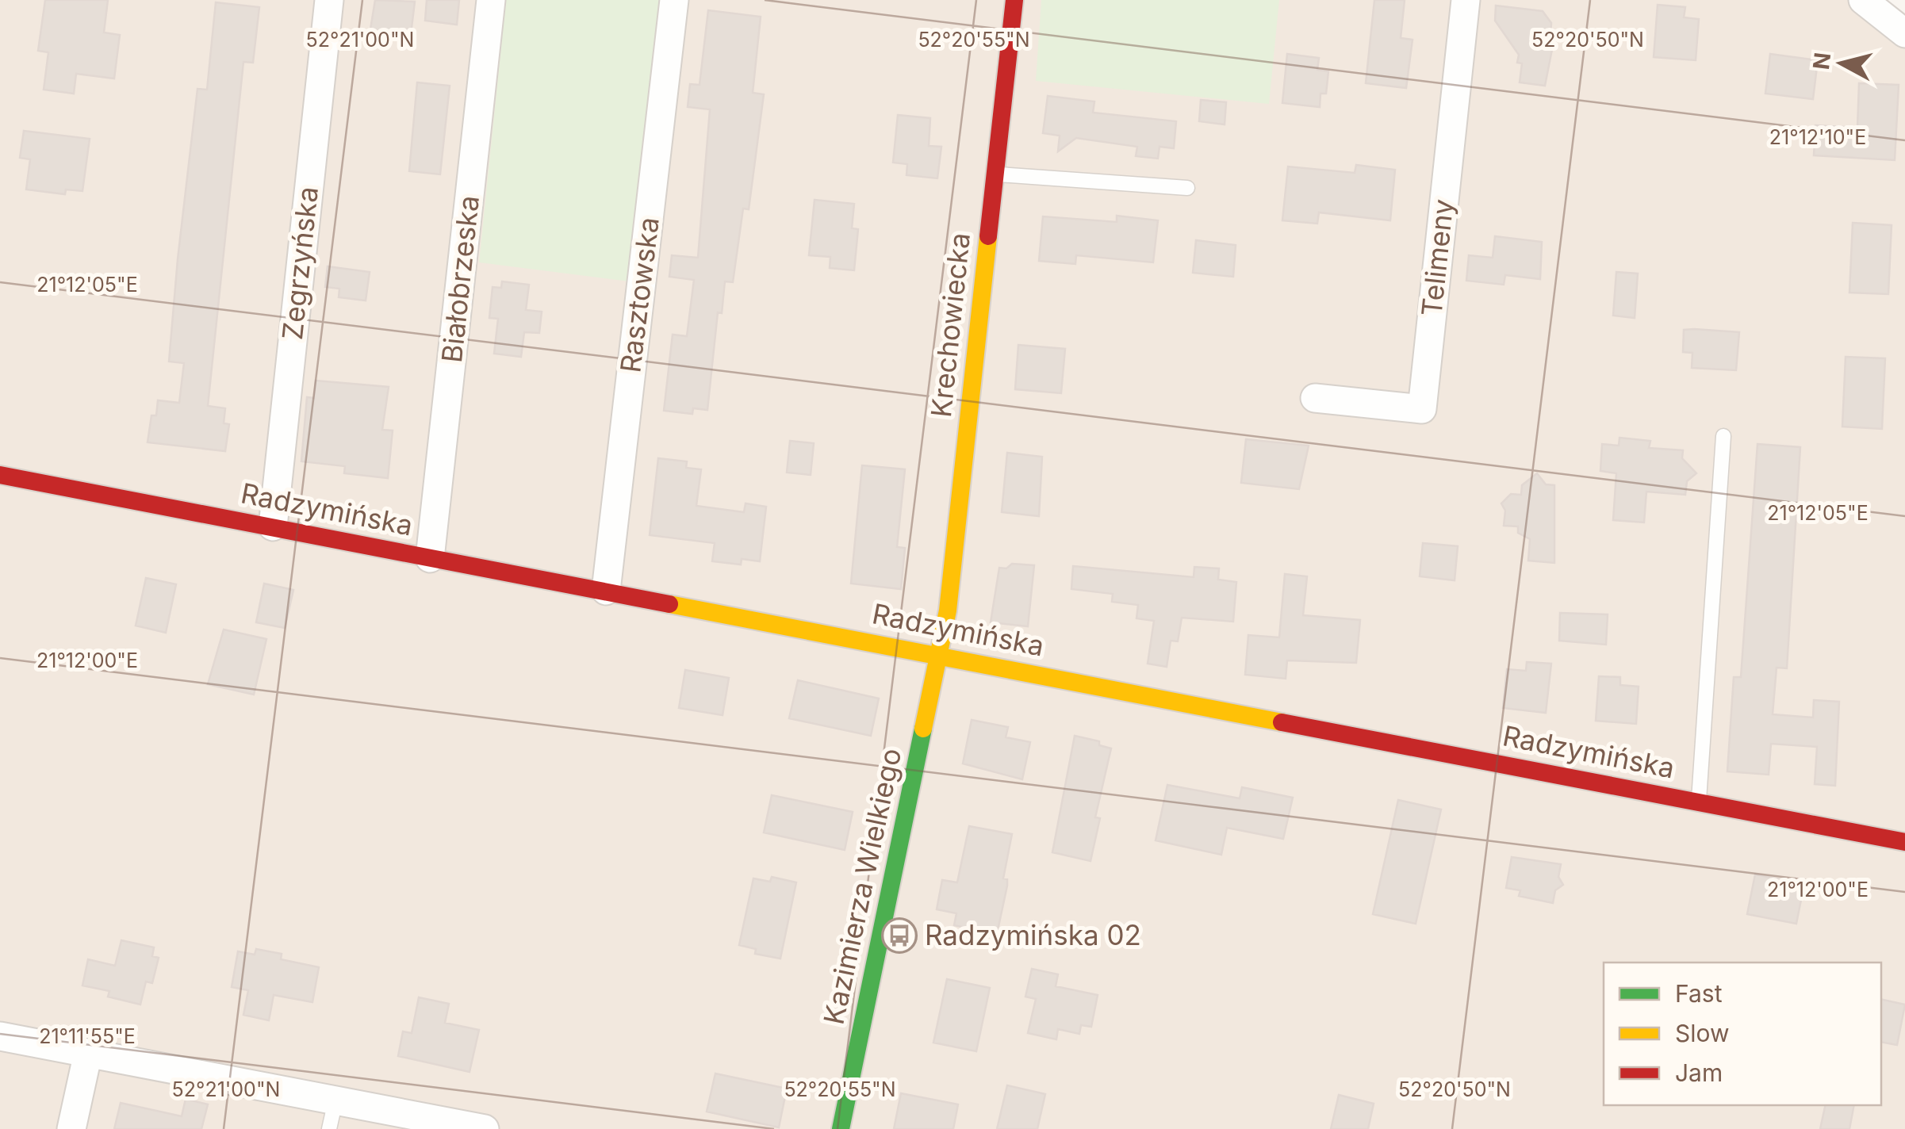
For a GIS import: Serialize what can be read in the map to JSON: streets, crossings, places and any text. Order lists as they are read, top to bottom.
{
  "streets": {
    "street": [
      "Telimeny",
      "Zegrzyńska",
      "Białobrzeska",
      "Rasztowska",
      "Krechowiecka",
      "Radzymińska",
      "Kazimierza Wielkiego"
    ]
  },
  "crossings": [
    ["Zegrzyńska", "Radzymińska"],
    ["Białobrzeska", "Radzymińska"],
    ["Rasztowska", "Radzymińska"],
    ["Krechowiecka", "Radzymińska"],
    ["Krechowiecka", "Kazimierza Wielkiego"],
    ["Radzymińska", "Kazimierza Wielkiego"]
  ],
  "places": {
    "bus stop": ["Radzymińska 02"]
  },
  "legend": ["Fast", "Slow", "Jam"],
  "north": "left",
  "coordinates": [
    "52°21'00\"N",
    "52°20'55\"N",
    "52°20'50\"N",
    "21°12'10\"E",
    "21°12'05\"E",
    "21°12'00\"E",
    "21°11'55\"E"
  ]
}
